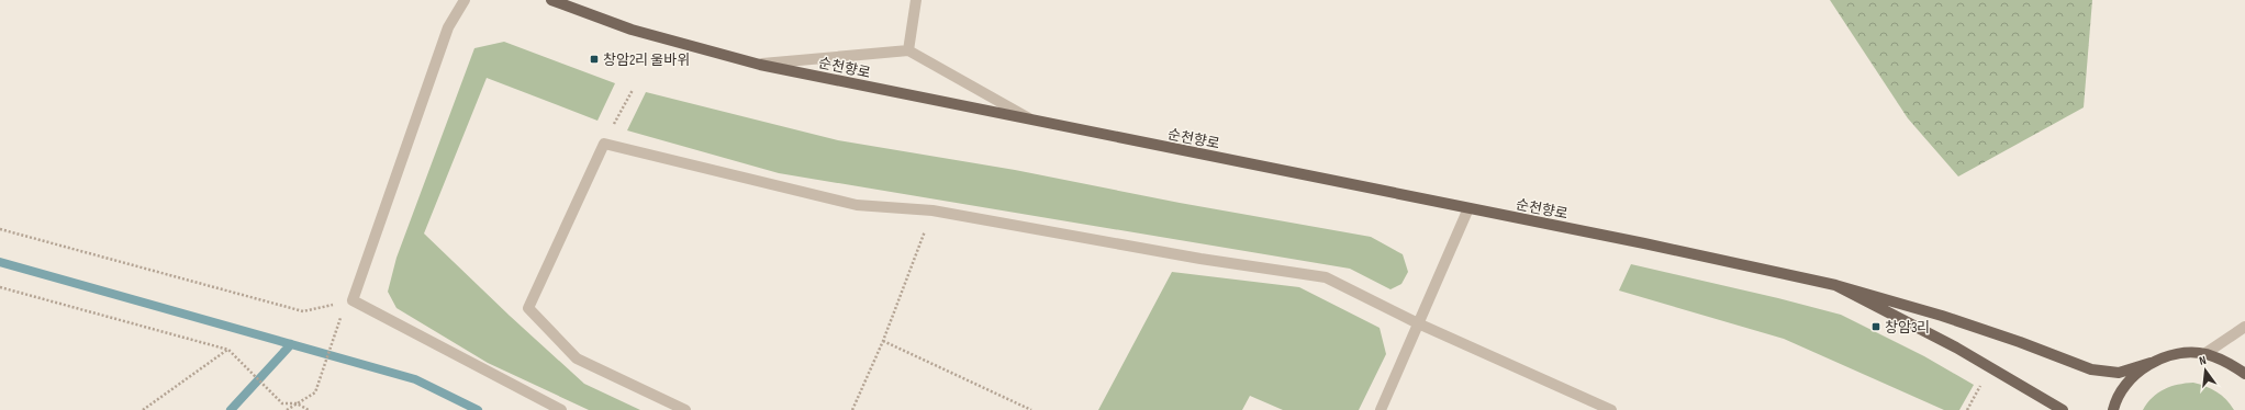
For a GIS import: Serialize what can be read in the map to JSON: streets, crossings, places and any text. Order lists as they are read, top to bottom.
{
  "streets": {
    "main road": ["순천향로"]
  },
  "places": {
    "transit": ["창암2리 울바위", "창암3리"]
  },
  "north": "top"
}
